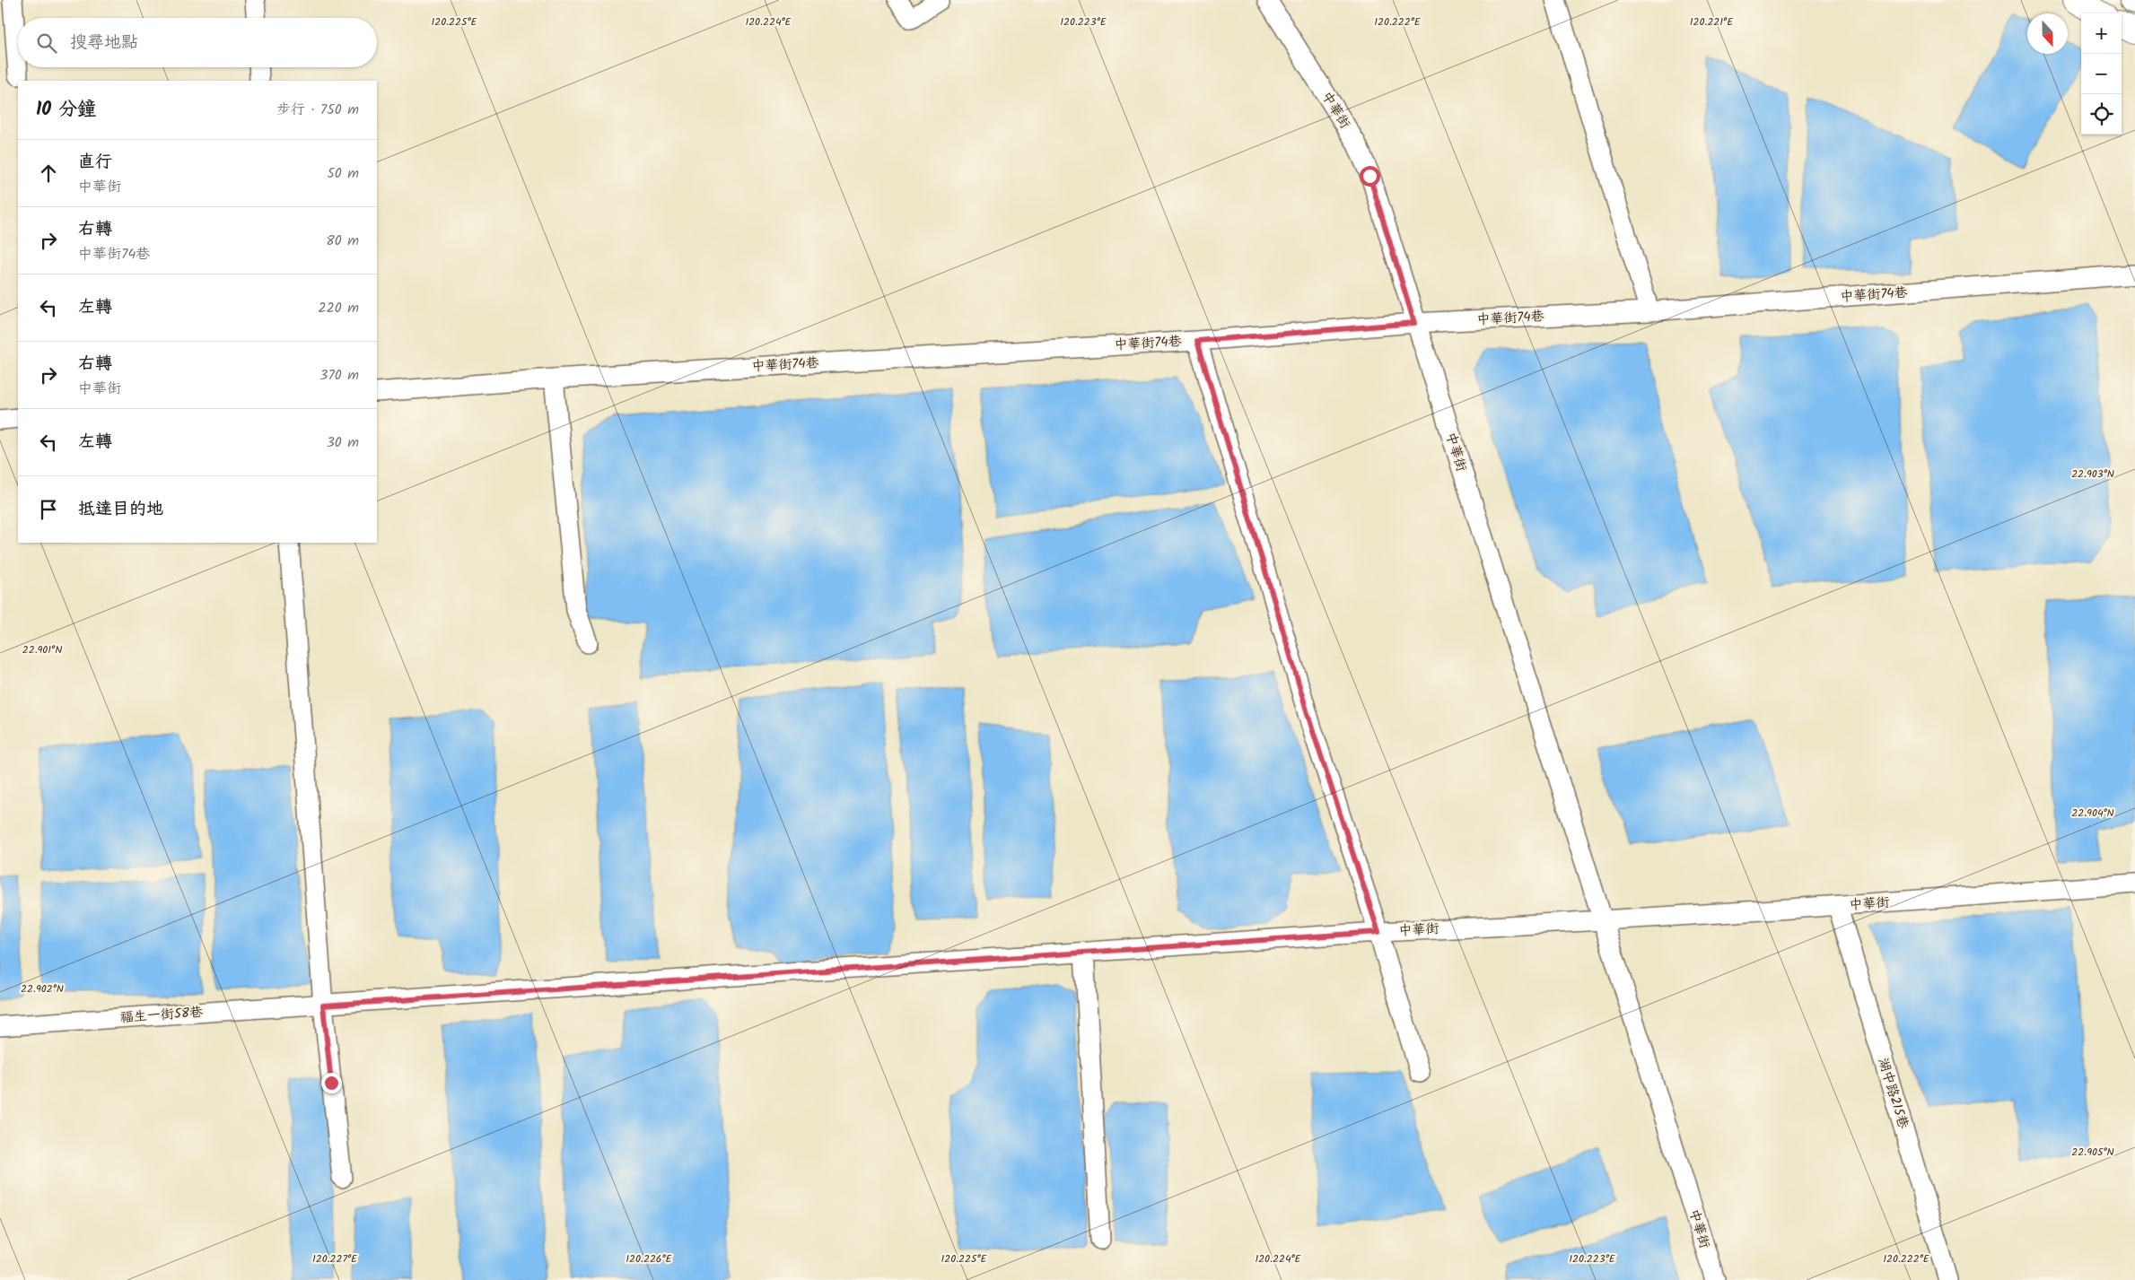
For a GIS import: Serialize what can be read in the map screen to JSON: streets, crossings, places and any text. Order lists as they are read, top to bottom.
{
  "streets": {
    "street": [
      "中華街",
      "中華街74巷",
      "福生一街58巷",
      "湖中路215巷"
    ]
  },
  "crossings": [
    ["中華街", "中華街74巷"],
    ["中華街", "福生一街58巷"],
    ["中華街", "湖中路215巷"]
  ],
  "north": "bottom",
  "page": {
    "map_buttons": ["+", "−"],
    "search": "搜尋地點",
    "heading": ["10 分鐘", "步行 · 750 m"],
    "list": [
      ["直行", "中華街", "50 m"],
      ["右轉", "中華街74巷", "80 m"],
      ["左轉", "220 m"],
      ["右轉", "中華街", "370 m"],
      ["左轉", "30 m"],
      "抵達目的地"
    ]
  },
  "coordinates": [
    "120.225°E",
    "120.224°E",
    "120.223°E",
    "120.222°E",
    "120.221°E",
    "22.903°N",
    "22.901°N",
    "22.904°N",
    "22.902°N",
    "22.905°N",
    "120.227°E",
    "120.226°E"
  ]
}
